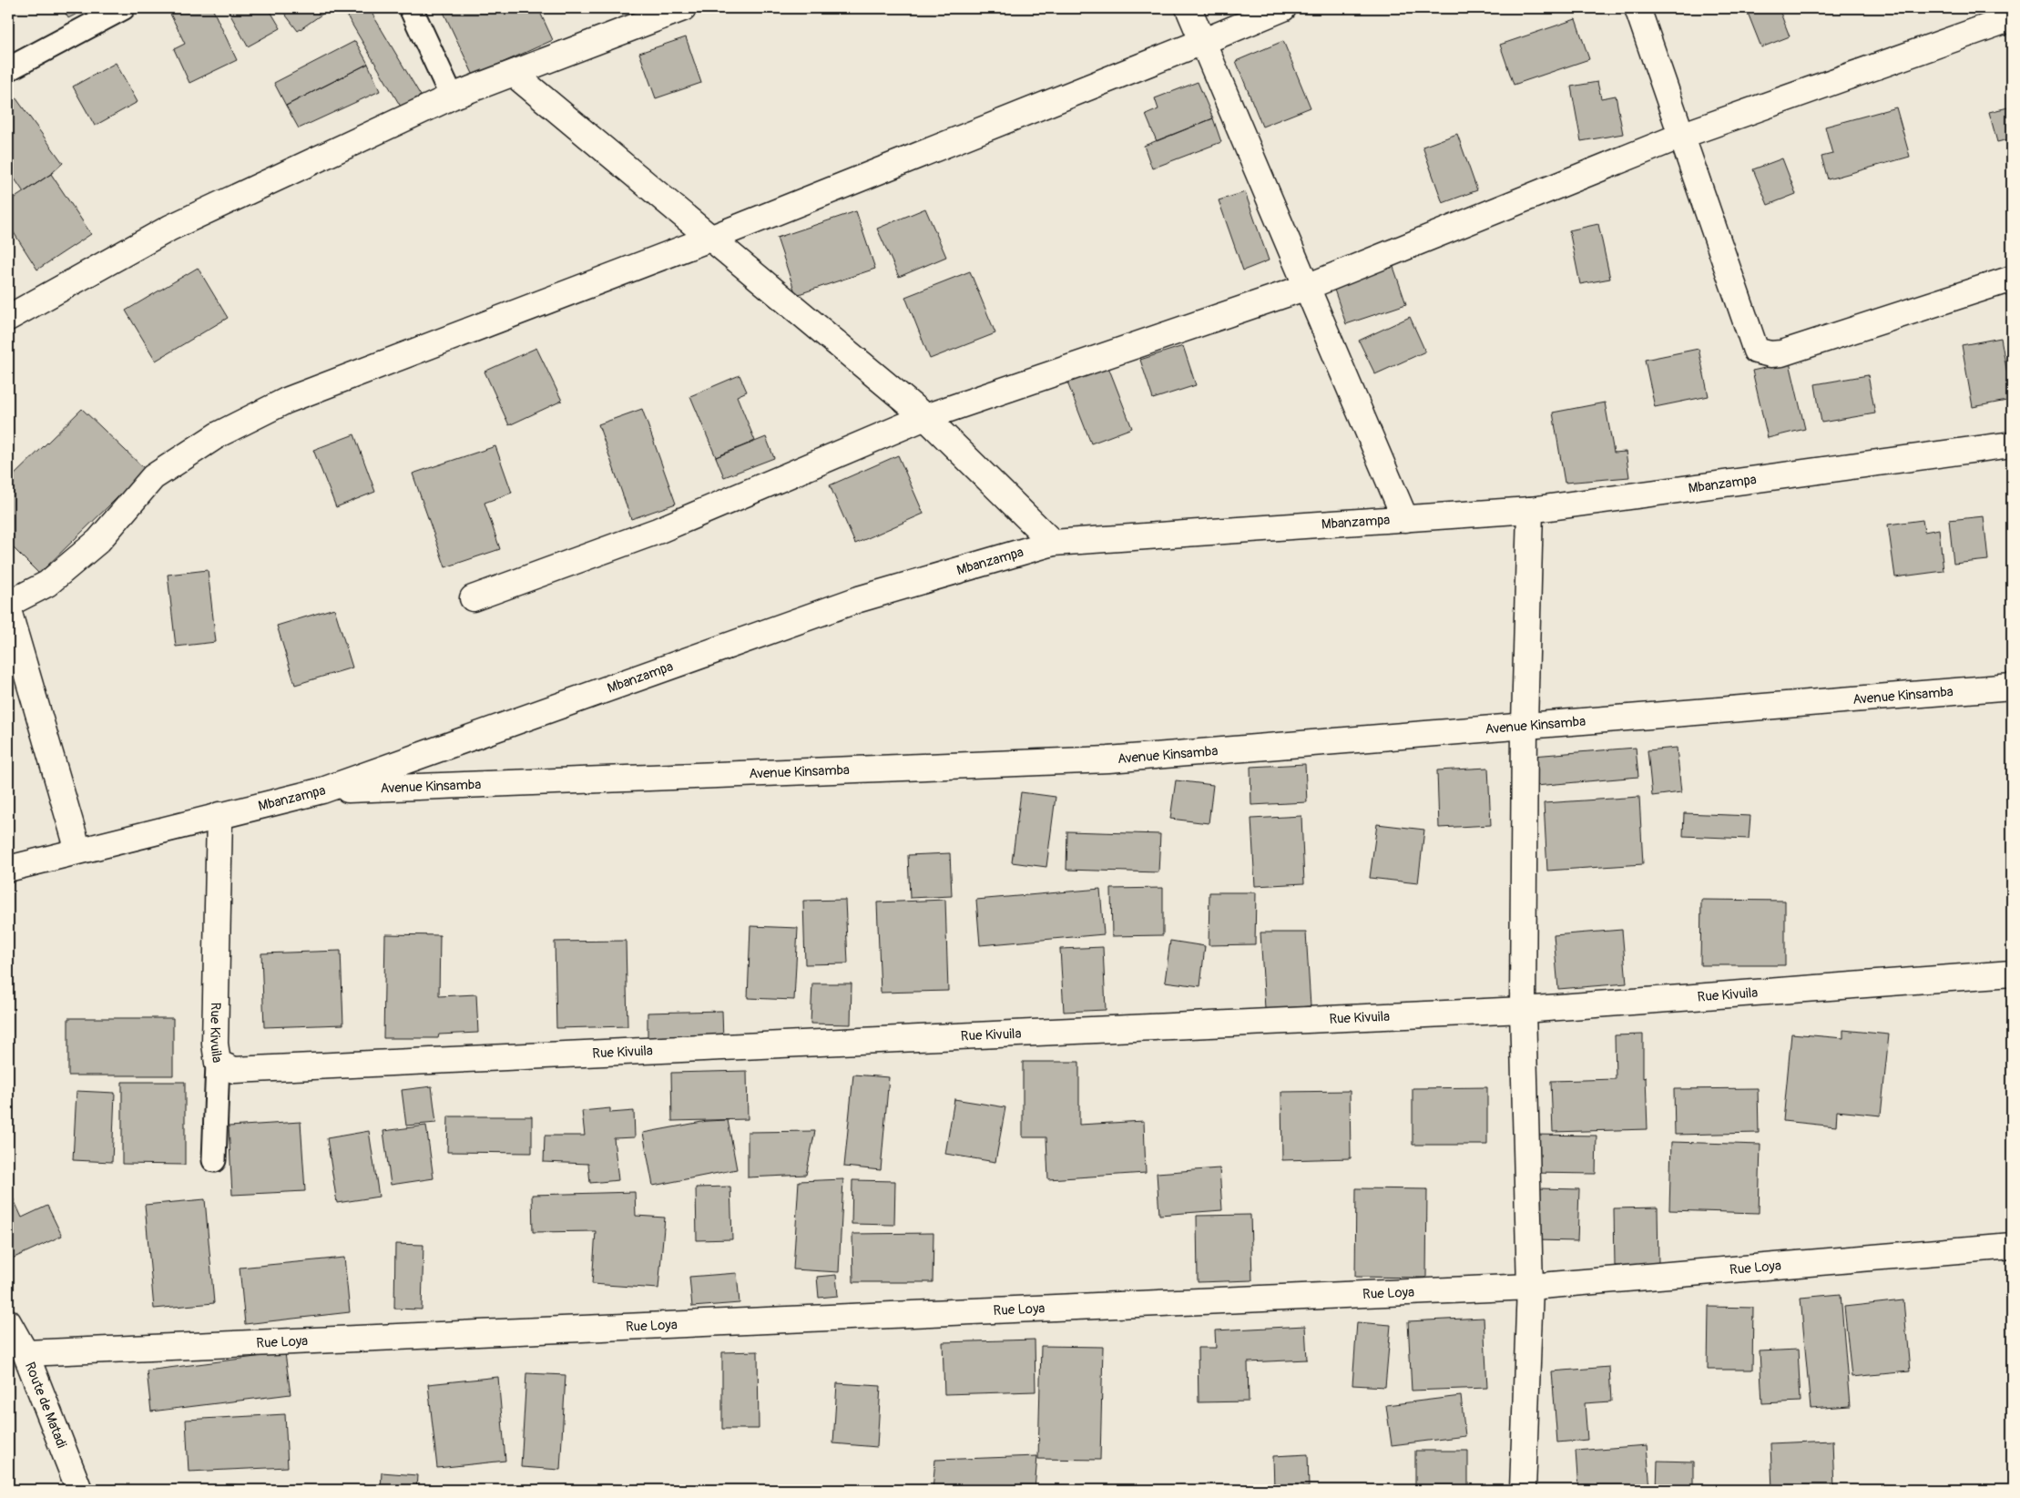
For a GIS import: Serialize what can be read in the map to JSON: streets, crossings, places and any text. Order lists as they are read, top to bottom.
{
  "streets": {
    "street": [
      "Mbanzampa",
      "Avenue Kinsamba",
      "Rue Kivuila",
      "Rue Loya",
      "Route de Matadi"
    ]
  },
  "crossings": [
    ["Mbanzampa", "Avenue Kinsamba"],
    ["Mbanzampa", "Rue Kivuila"],
    ["Rue Loya", "Route de Matadi"]
  ]
}
